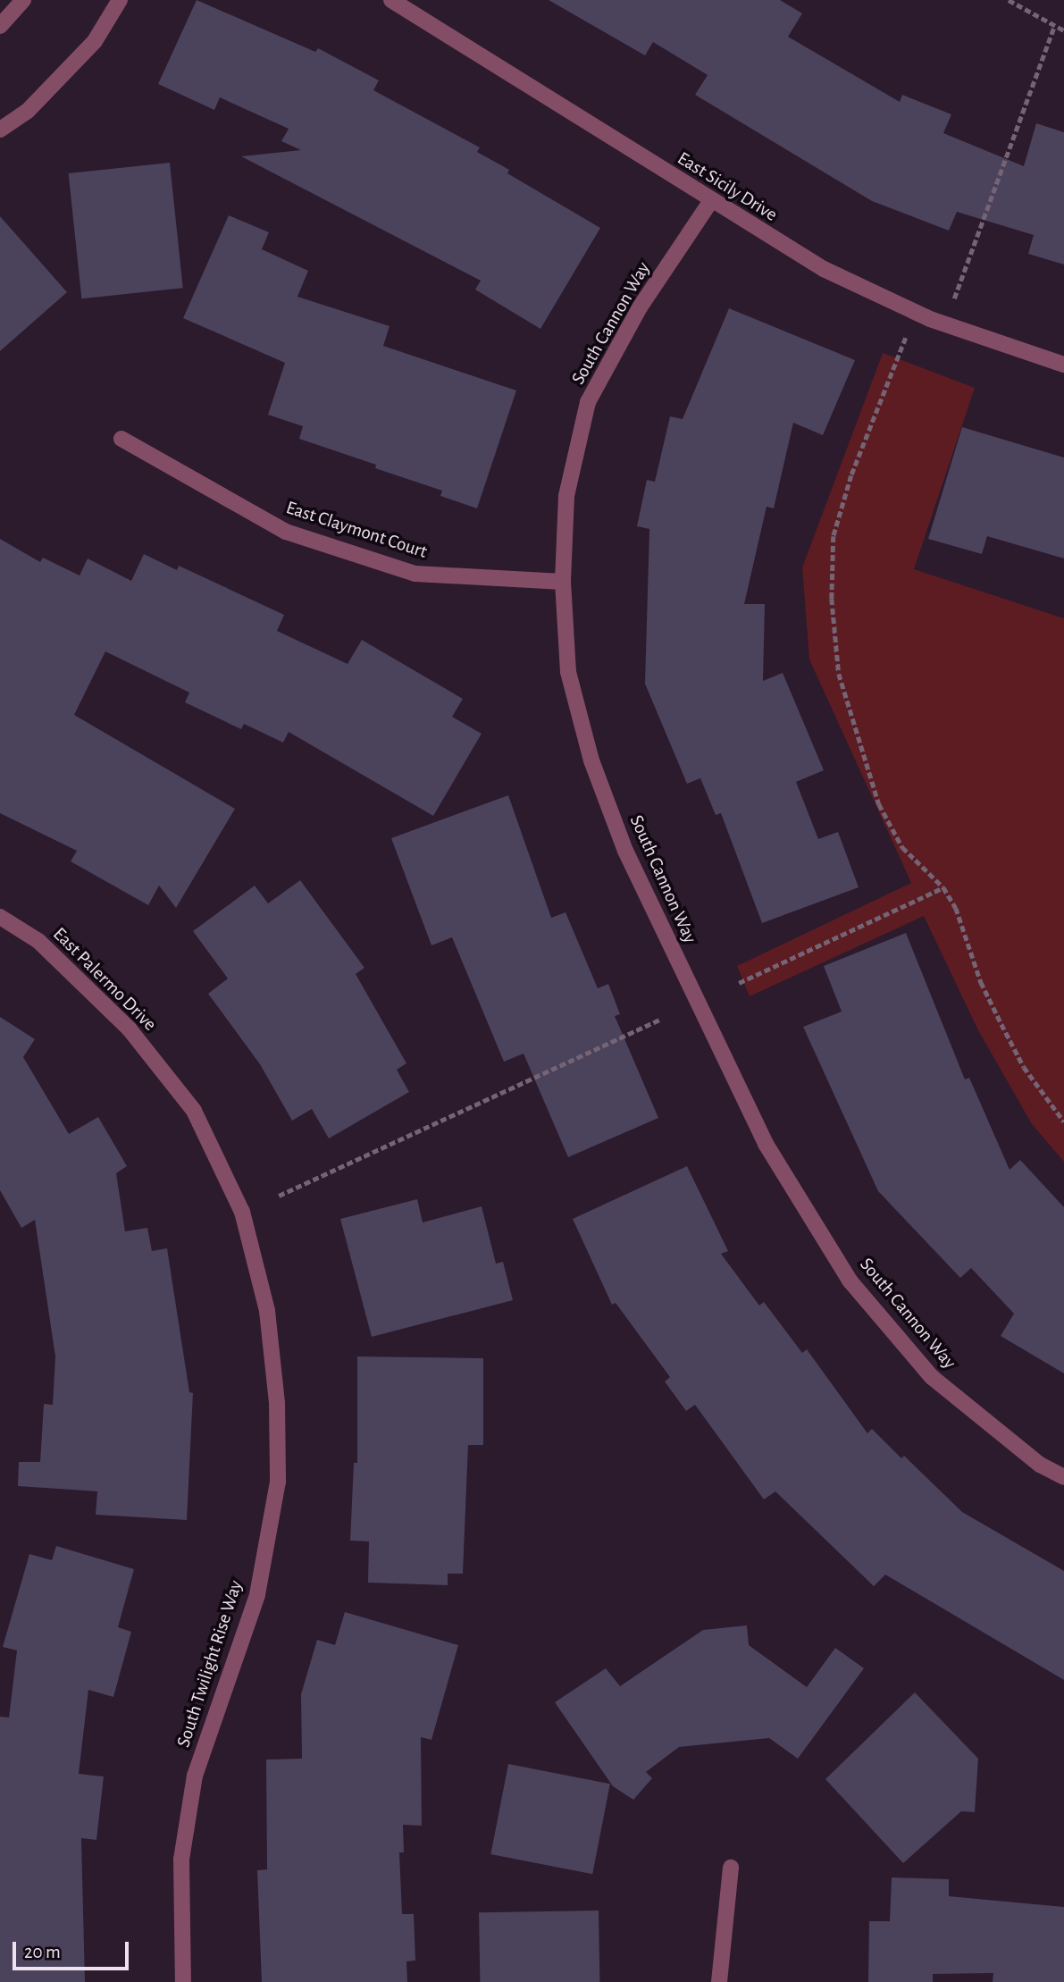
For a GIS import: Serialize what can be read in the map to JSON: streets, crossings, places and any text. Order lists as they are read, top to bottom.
{
  "streets": {
    "street": [
      "East Sicily Drive",
      "South Cannon Way",
      "East Claymont Court",
      "East Palermo Drive",
      "South Twilight Rise Way"
    ]
  },
  "crossings": [
    ["East Sicily Drive", "South Cannon Way"],
    ["South Cannon Way", "East Claymont Court"],
    ["East Palermo Drive", "South Twilight Rise Way"]
  ],
  "scale_bar": "20 m"
}
